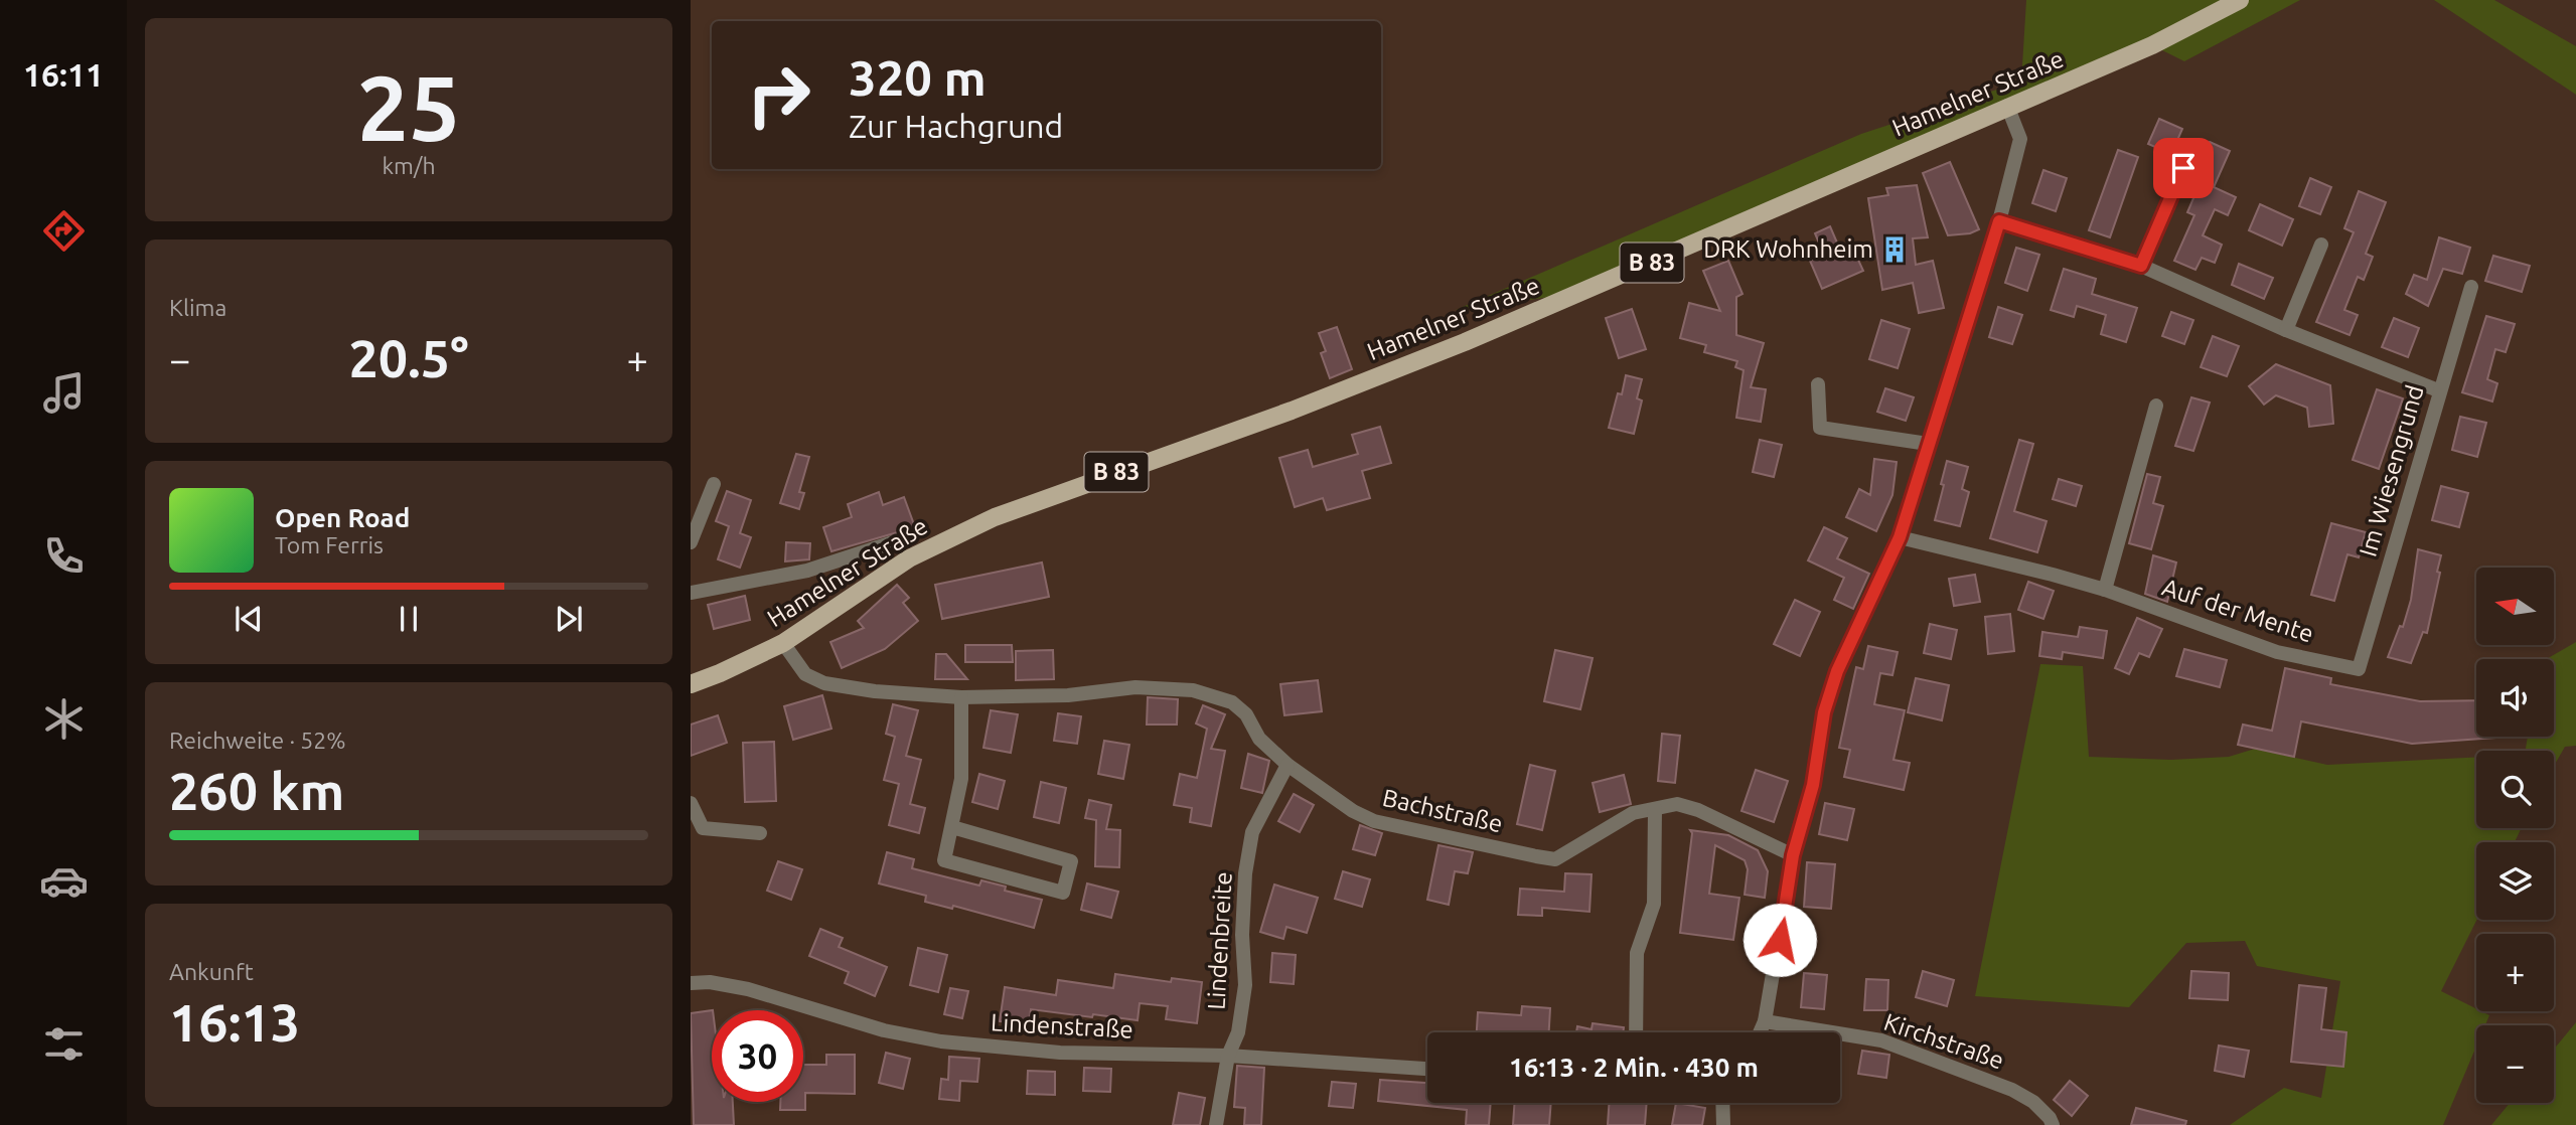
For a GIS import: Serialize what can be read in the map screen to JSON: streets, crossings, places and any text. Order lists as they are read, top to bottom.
{
  "streets": {
    "main road": ["Hamelner Straße", "B 83"],
    "street": [
      "Im Wiesengrund",
      "Auf der Mente",
      "Bachstraße",
      "Lindenbreite",
      "Lindenstraße",
      "Kirchstraße"
    ]
  },
  "crossings": [
    ["Hamelner Straße", "Bachstraße"],
    ["Im Wiesengrund", "Auf der Mente"],
    ["Bachstraße", "Lindenbreite"],
    ["Lindenbreite", "Lindenstraße"]
  ],
  "places": {
    "building": ["DRK Wohnheim"]
  },
  "north": "left",
  "page": {
    "tabs": "16:11",
    "tile": [
      ["25", "km/h"],
      "Klima",
      ["Reichweite · 52%", "260 km"],
      ["Ankunft", "16:13"]
    ],
    "turn": ["320 m", "Zur Hachgrund"],
    "heat": ["−", "20.5°", "+"],
    "song": ["Open Road", "Tom Ferris"],
    "map_buttons": ["+", "−"],
    "limit": "30",
    "trip": "16:13 · 2 Min. · 430 m"
  }
}
